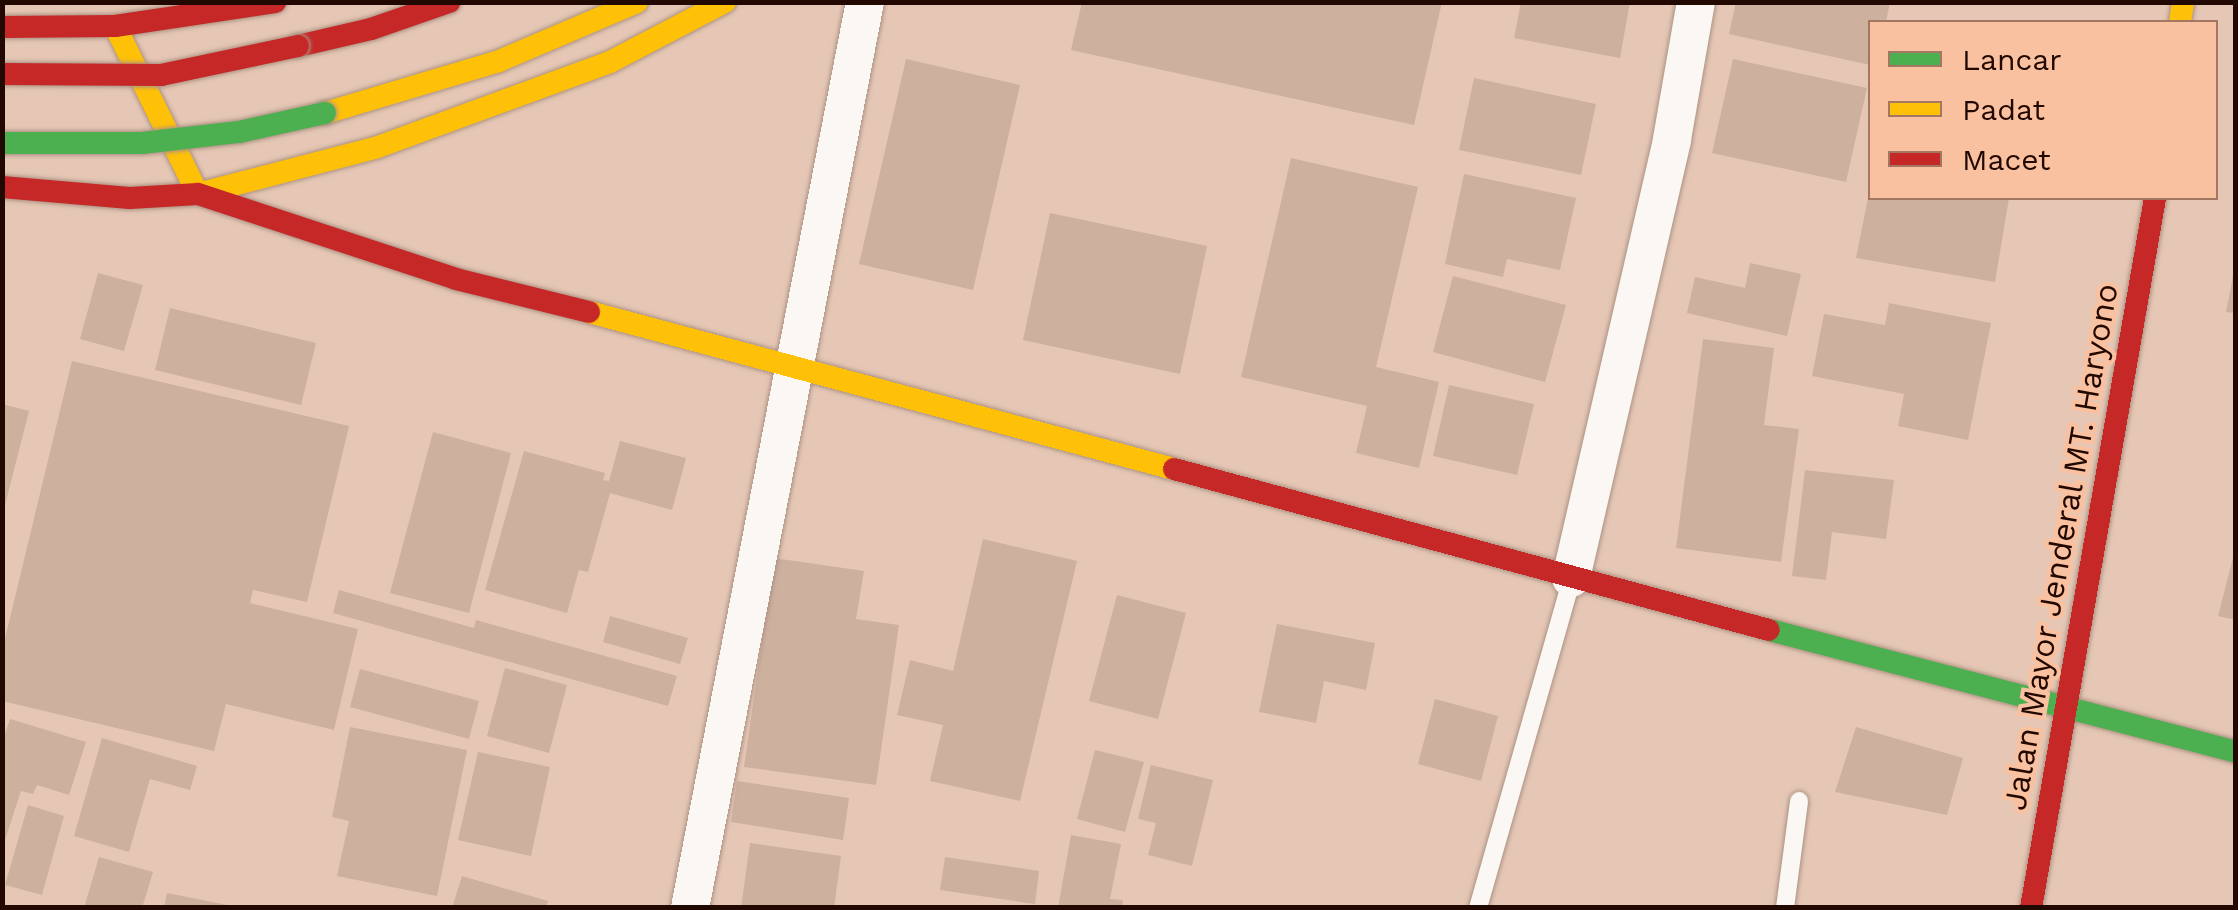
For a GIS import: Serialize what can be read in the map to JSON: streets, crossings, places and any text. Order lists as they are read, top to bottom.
{
  "streets": {
    "main road": ["Jalan Mayor Jenderal MT. Haryono"]
  },
  "legend": ["Lancar", "Padat", "Macet"]
}
